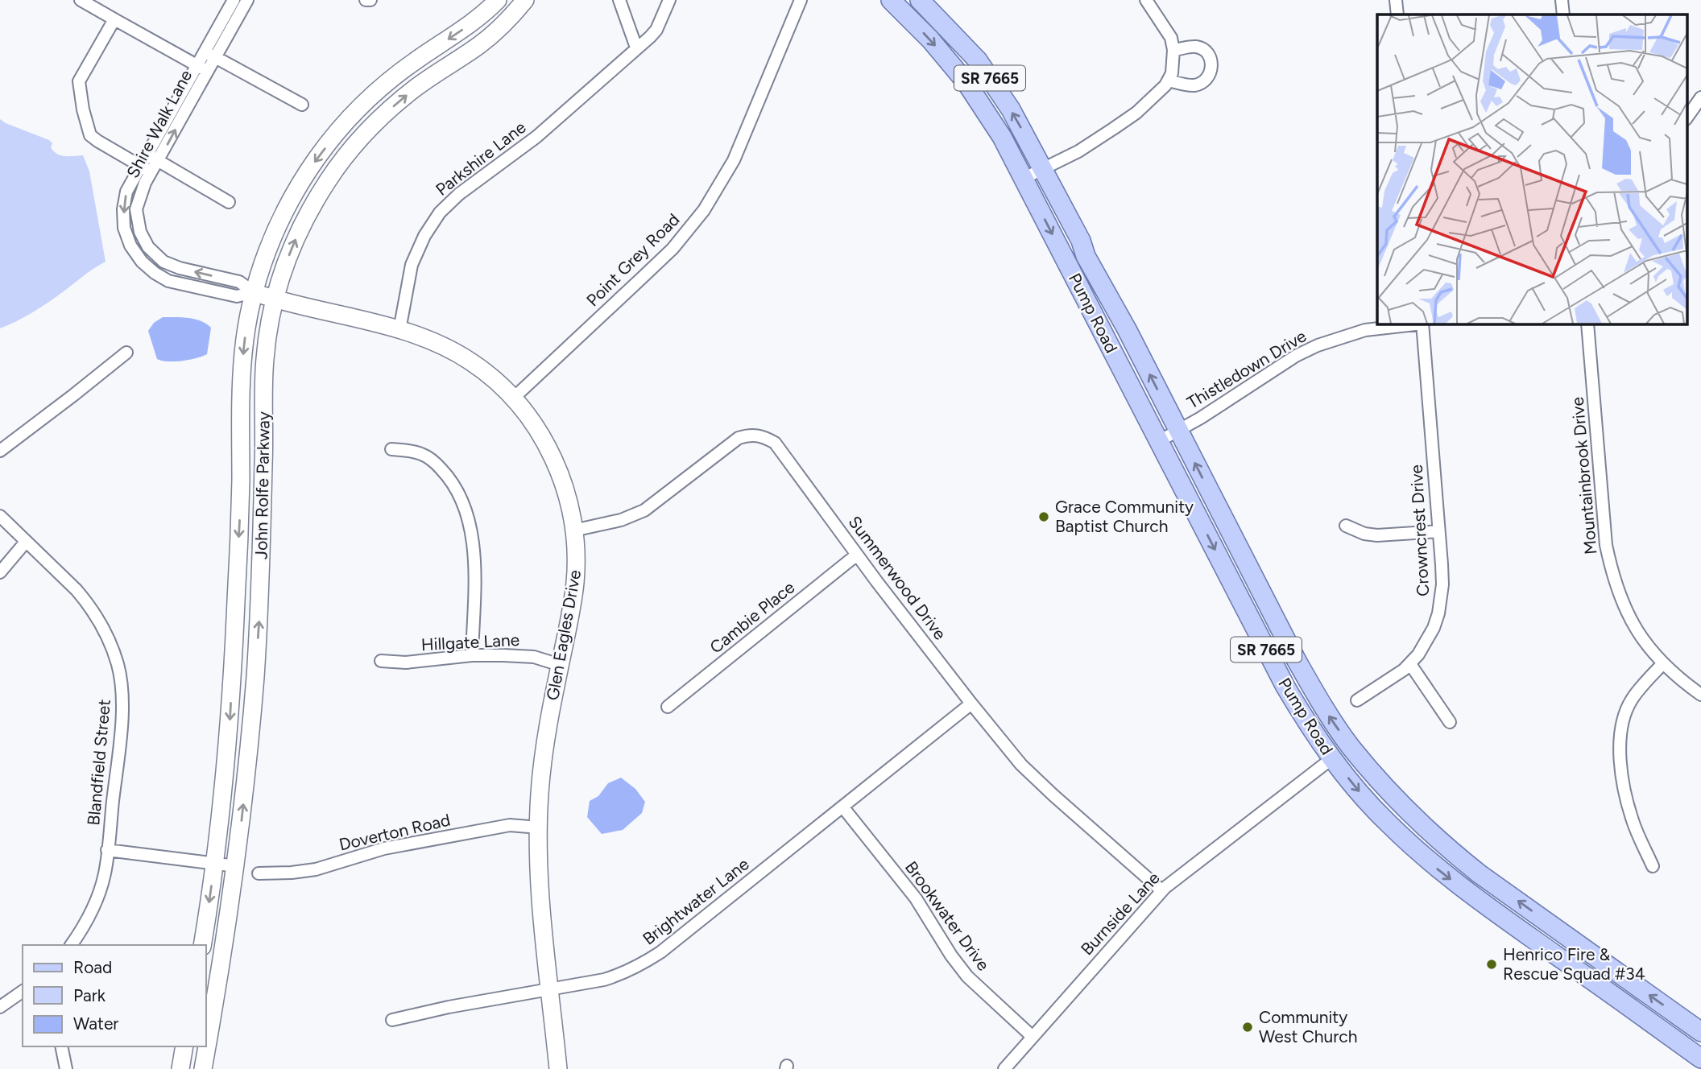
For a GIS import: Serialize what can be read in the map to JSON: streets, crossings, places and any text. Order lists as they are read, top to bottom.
{
  "streets": {
    "main road": [
      "SR 7665",
      "Pump Road",
      "John Rolfe Parkway",
      "Glen Eagles Drive"
    ],
    "street": [
      "Shire Walk Lane",
      "Parkshire Lane",
      "Point Grey Road",
      "Thistledown Drive",
      "Mountainbrook Drive",
      "Crowncrest Drive",
      "Summerwood Drive",
      "Cambie Place",
      "Hillgate Lane",
      "Blandfield Street",
      "Doverton Road",
      "Brightwater Lane",
      "Burnside Lane",
      "Brookwater Drive"
    ]
  },
  "crossings": [
    ["Shire Walk Lane", "John Rolfe Parkway"],
    ["Shire Walk Lane", "Glen Eagles Drive"],
    ["Parkshire Lane", "Glen Eagles Drive"],
    ["Point Grey Road", "Glen Eagles Drive"],
    ["Pump Road", "Thistledown Drive"],
    ["Pump Road", "Burnside Lane"],
    ["Thistledown Drive", "Crowncrest Drive"],
    ["John Rolfe Parkway", "Glen Eagles Drive"],
    ["Summerwood Drive", "Cambie Place"],
    ["Summerwood Drive", "Glen Eagles Drive"],
    ["Summerwood Drive", "Brightwater Lane"],
    ["Summerwood Drive", "Burnside Lane"],
    ["Glen Eagles Drive", "Hillgate Lane"],
    ["Glen Eagles Drive", "Doverton Road"],
    ["Glen Eagles Drive", "Brightwater Lane"],
    ["Brightwater Lane", "Brookwater Drive"],
    ["Burnside Lane", "Brookwater Drive"]
  ],
  "places": ["Grace Community Baptist Church", "Henrico Fire & Rescue Squad #34", "Community West Church"],
  "legend": ["Road", "Park", "Water"]
}
